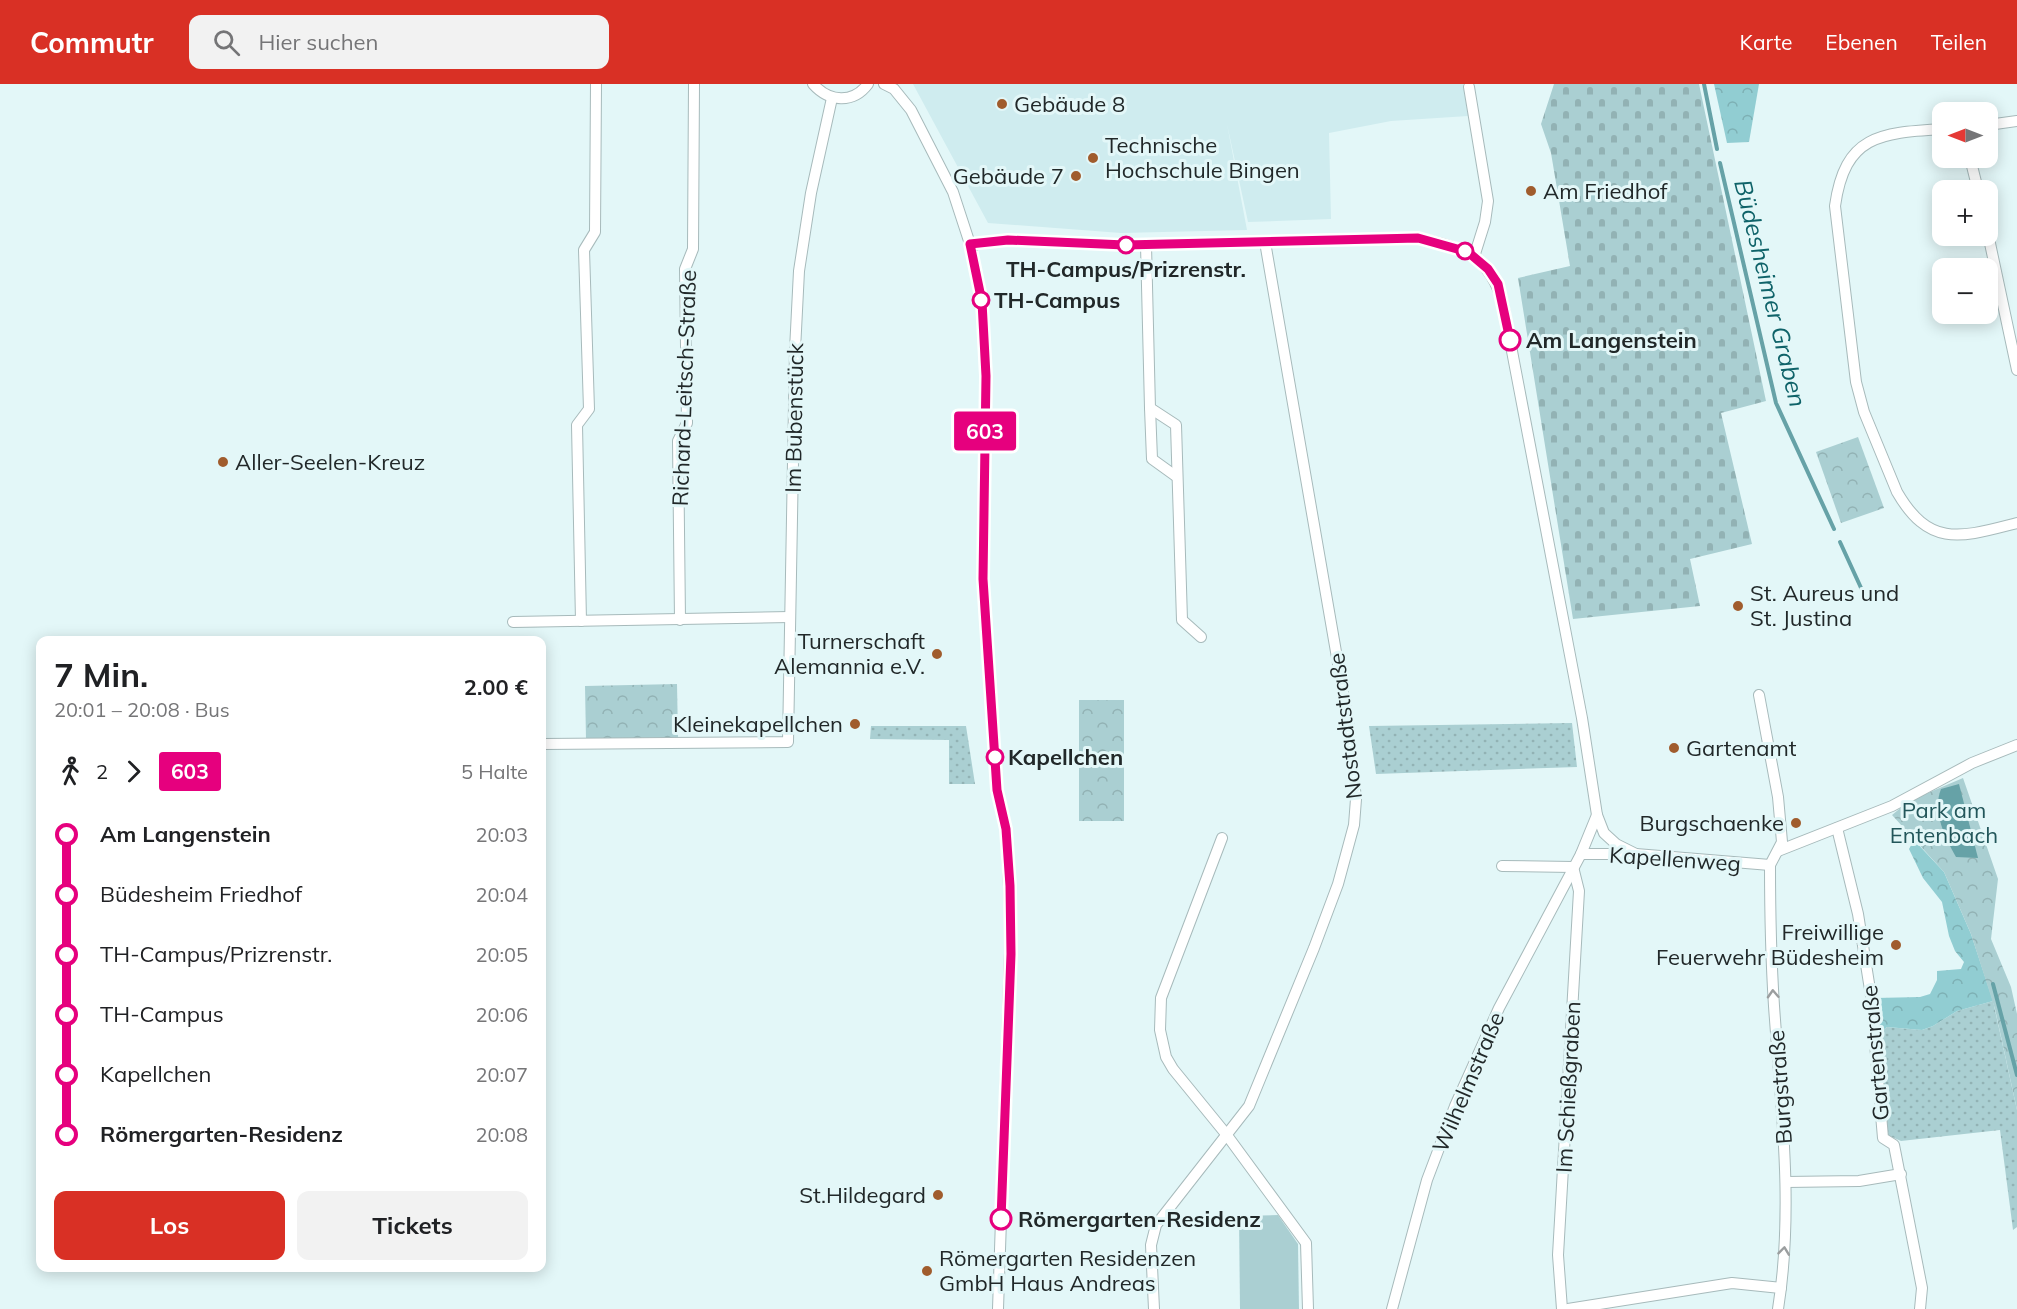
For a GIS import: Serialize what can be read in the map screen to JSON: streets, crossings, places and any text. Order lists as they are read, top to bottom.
{
  "streets": {
    "street": [
      "Richard-Leitsch-Straße",
      "Im Bubenstück",
      "Nostadtstraße",
      "Kapellenweg",
      "Gartenstraße",
      "Wilhelmstraße",
      "Im Schießgraben",
      "Burgstraße"
    ]
  },
  "crossings": [
    ["Kapellenweg", "Wilhelmstraße"],
    ["Kapellenweg", "Burgstraße"],
    ["Wilhelmstraße", "Im Schießgraben"]
  ],
  "one_way": ["Burgstraße"],
  "water": ["Büdesheimer Graben"],
  "parks": ["Park am Entenbach"],
  "places": [
    "Gebäude 8",
    "Technische Hochschule Bingen",
    "Gebäude 7",
    "Am Friedhof",
    "TH-Campus/Prizrenstr.",
    "TH-Campus",
    "Am Langenstein",
    "Aller-Seelen-Kreuz",
    "St. Aureus und St. Justina",
    "Turnerschaft Alemannia e.V.",
    "Kleinekapellchen",
    "Gartenamt",
    "Kapellchen",
    "Burgschaenke",
    "Freiwillige Feuerwehr Büdesheim",
    "St.Hildegard",
    "Römergarten-Residenz",
    "Römergarten Residenzen GmbH Haus Andreas"
  ],
  "lines": ["bus line 603"],
  "north": "left",
  "page": {
    "header": "Commutr",
    "search": "Hier suchen",
    "nav": ["Karte", "Ebenen", "Teilen"],
    "on_map": "603",
    "map_buttons": ["+", "−"],
    "heading": ["7 Min.", "20:01 – 20:08 · Bus", "2.00 €"],
    "legs": ["2", "603", "5 Halte"],
    "list": [
      {
        "name": "Am Langenstein",
        "value": "20:03"
      },
      {
        "name": "Büdesheim Friedhof",
        "value": "20:04"
      },
      {
        "name": "TH-Campus/Prizrenstr.",
        "value": "20:05"
      },
      {
        "name": "TH-Campus",
        "value": "20:06"
      },
      {
        "name": "Kapellchen",
        "value": "20:07"
      },
      {
        "name": "Römergarten-Residenz",
        "value": "20:08"
      }
    ],
    "buttons": ["Los", "Tickets"]
  }
}
